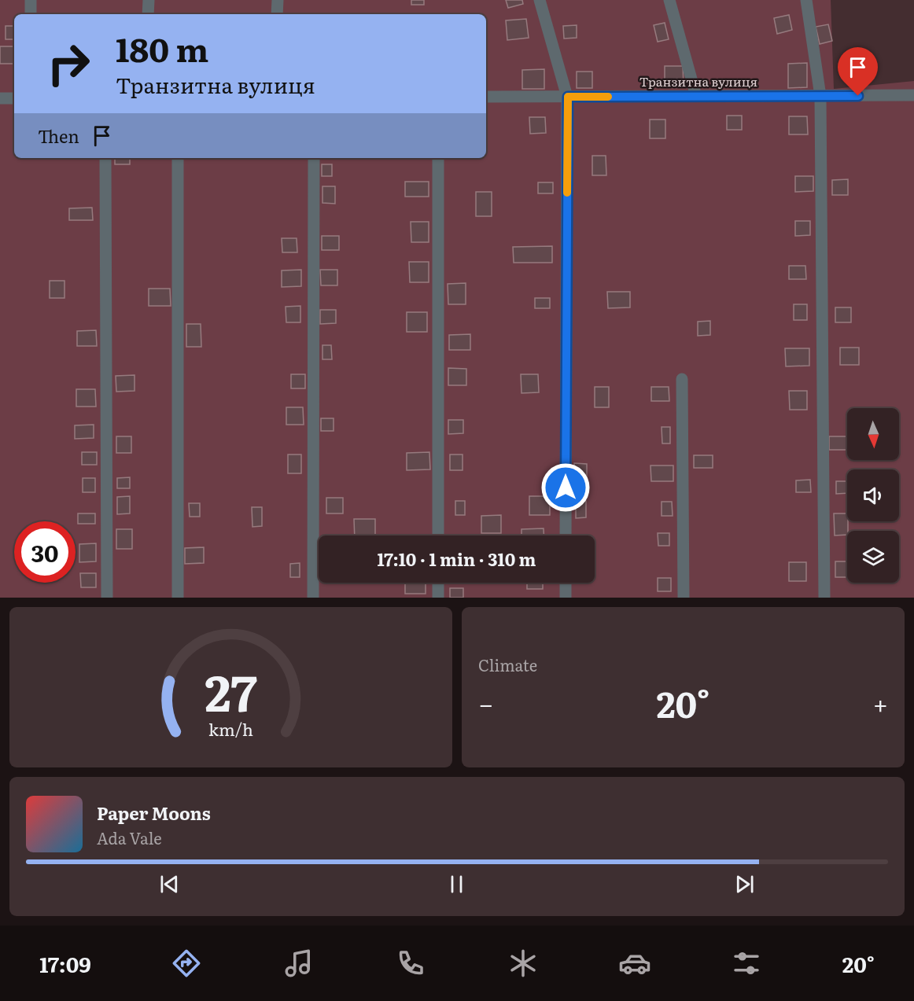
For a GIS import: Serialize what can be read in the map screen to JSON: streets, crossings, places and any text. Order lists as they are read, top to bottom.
{
  "streets": {
    "street": ["Транзитна вулиця"]
  },
  "north": "bottom",
  "page": {
    "turn": ["180 m", "Транзитна вулиця"],
    "then": "Then",
    "limit": "30",
    "trip": "17:10 · 1 min · 310 m",
    "tile": "Climate",
    "heat": ["−", "20°", "+"],
    "song": ["Paper Moons", "Ada Vale"],
    "tabs": ["17:09", "20°"],
    "gauge": ["27", "km/h"]
  }
}
